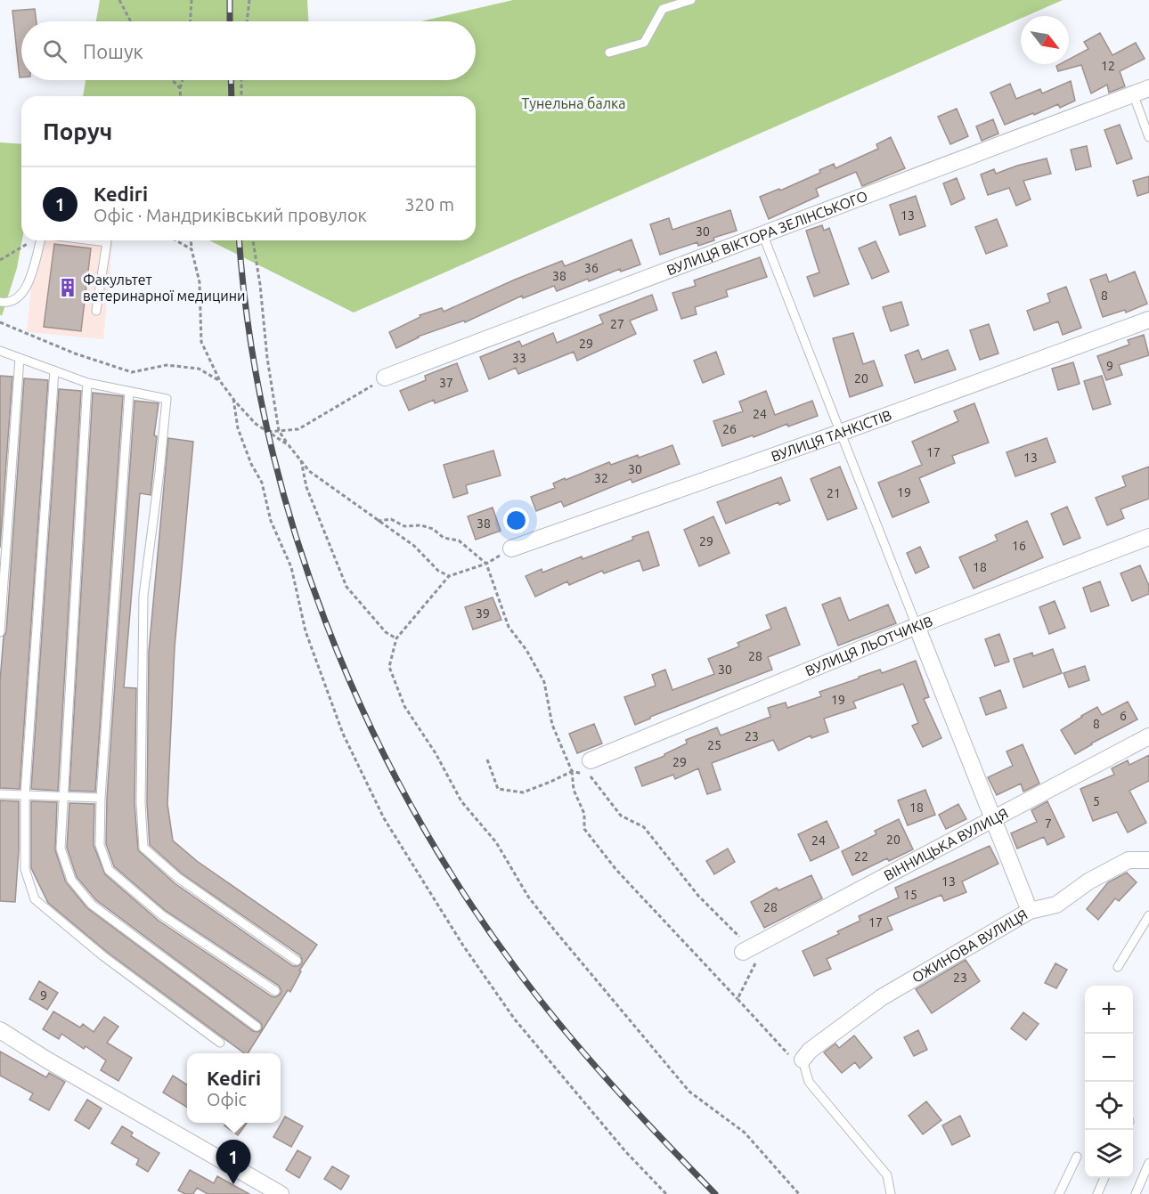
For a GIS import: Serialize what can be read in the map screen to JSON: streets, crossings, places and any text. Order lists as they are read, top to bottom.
{
  "streets": {
    "street": [
      "ВУЛИЦЯ ВІКТОРА ЗЕЛІНСЬКОГО",
      "ВУЛИЦЯ ТАНКІСТІВ",
      "ВУЛИЦЯ ЛЬОТЧИКІВ",
      "ВІННИЦЬКА ВУЛИЦЯ",
      "ОЖИНОВА ВУЛИЦЯ"
    ]
  },
  "parks": ["Тунельна балка"],
  "places": {
    "building": ["Факультет ветеринарної медицини"]
  },
  "house_numbers": [
    "12",
    "13",
    "30",
    "36",
    "38",
    "8",
    "27",
    "29",
    "33",
    "9",
    "20",
    "37",
    "24",
    "26",
    "17",
    "13",
    "30",
    "32",
    "19",
    "21",
    "38",
    "29",
    "16",
    "18",
    "39",
    "28",
    "30",
    "19",
    "6",
    "8",
    "23",
    "25",
    "29",
    "5",
    "18",
    "7",
    "20",
    "24",
    "22",
    "13",
    "15",
    "28",
    "17",
    "23",
    "9"
  ],
  "north": "bottom right",
  "page": {
    "search": "Пошук",
    "heading": "Поруч",
    "list": [
      {
        "mark": "1",
        "name": "Kediri",
        "note": "Офіс · Мандриківський провулок",
        "value": "320 m"
      }
    ],
    "map_buttons": ["+", "−"],
    "popup": ["Kediri", "Офіс"],
    "pins": "1"
  }
}
